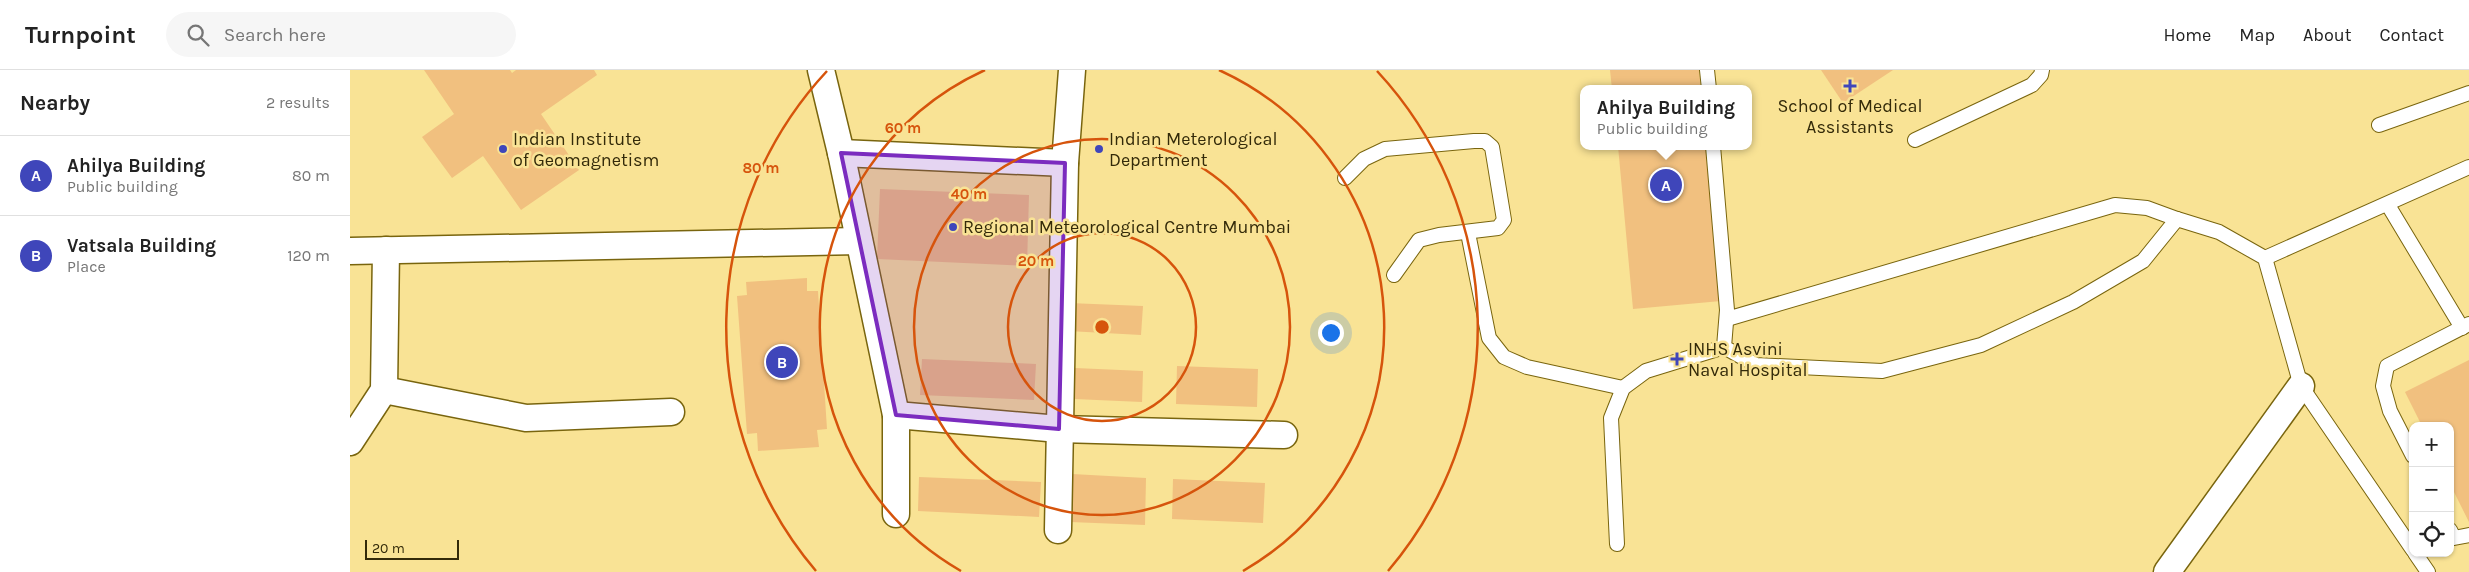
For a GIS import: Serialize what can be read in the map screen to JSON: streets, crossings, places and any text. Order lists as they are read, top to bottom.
{
  "places": {
    "health": ["School of Medical Assistants", "INHS Asvini Naval Hospital"],
    "other": ["Indian Institute of Geomagnetism", "Indian Meterological Department", "Regional Meteorological Centre Mumbai"]
  },
  "scale_bar": "20 m",
  "page": {
    "header": "Turnpoint",
    "search": "Search here",
    "nav": [
      "Home",
      "Map",
      "About",
      "Contact"
    ],
    "heading": ["Nearby", "2 results"],
    "popup": ["Ahilya Building", "Public building"],
    "list": [
      {
        "mark": "A",
        "name": "Ahilya Building",
        "note": "Public building",
        "value": "80 m"
      },
      {
        "mark": "B",
        "name": "Vatsala Building",
        "note": "Place",
        "value": "120 m"
      }
    ],
    "pins": ["A", "B"],
    "map_buttons": ["+", "−"],
    "scale": "20 m"
  },
  "rings": [
    "60 m",
    "80 m",
    "40 m",
    "20 m"
  ]
}
